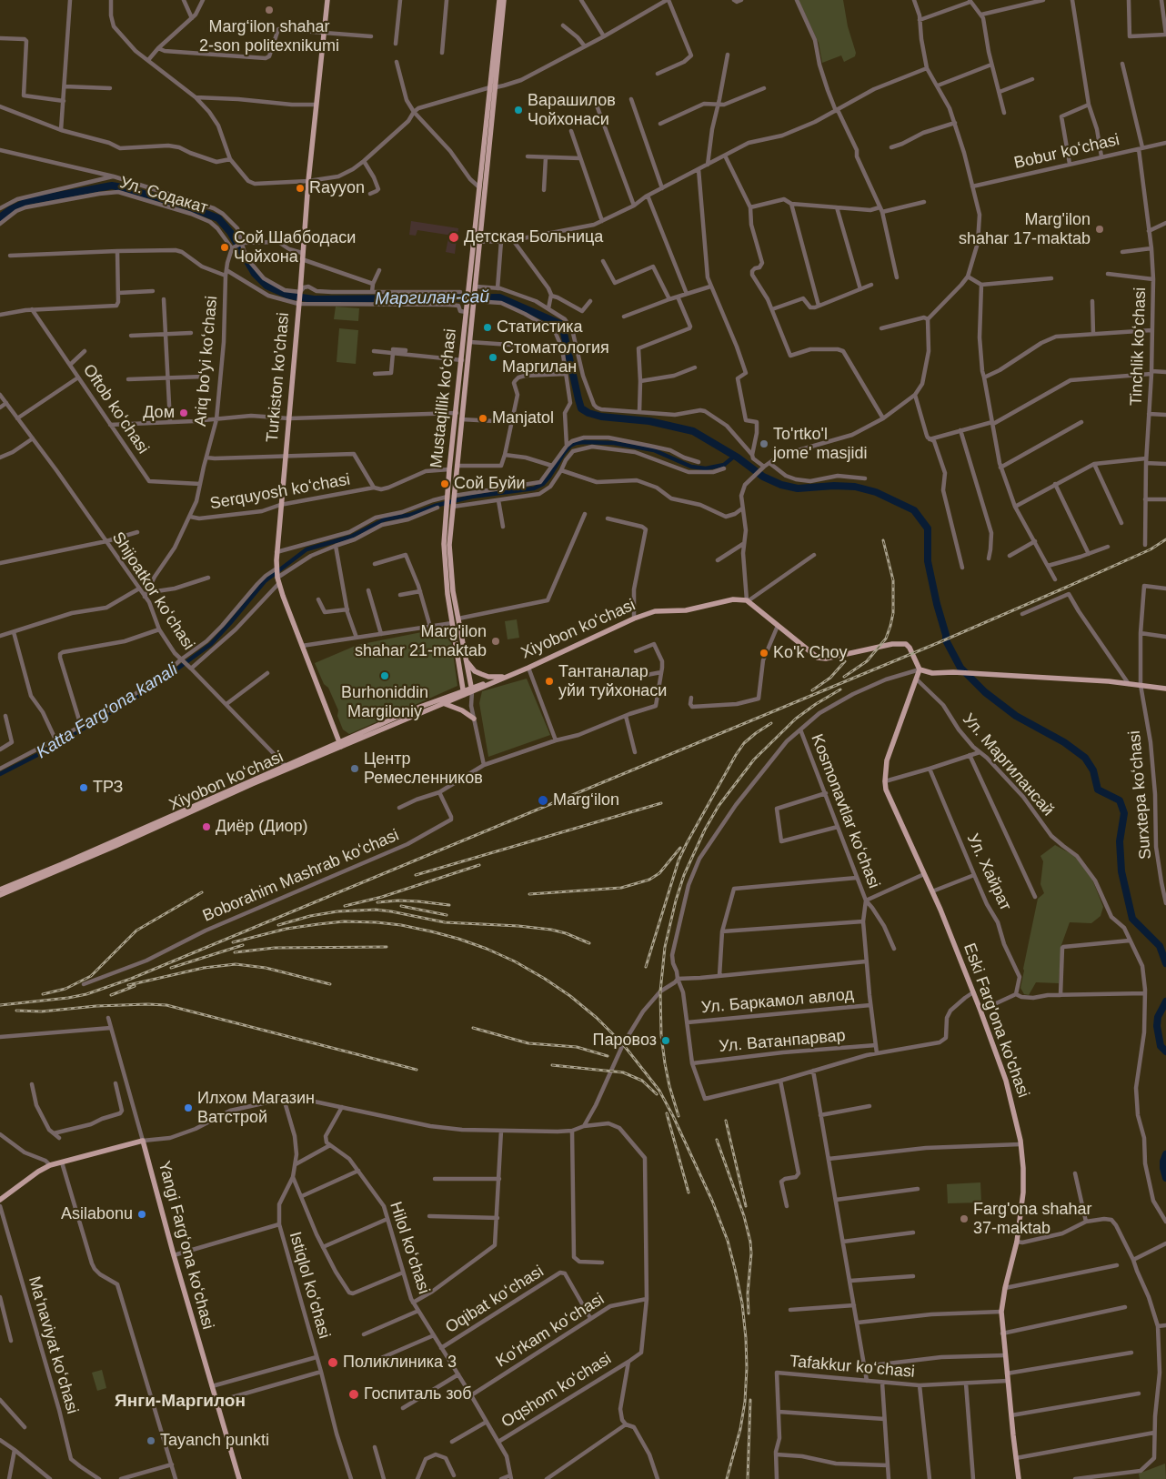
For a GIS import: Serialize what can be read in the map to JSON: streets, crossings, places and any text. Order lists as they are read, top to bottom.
{
  "streets": {
    "main road": [
      "Turkiston ko’chasi",
      "Mustaqillik koʻchasi",
      "Xiyobon koʻchasi",
      "Eski Farg'ona ko'chasi",
      "Yangi Fargʻona koʻchasi"
    ],
    "street": [
      "Bobur koʻchasi",
      "Ул. Содакат",
      "Tinchlik koʻchasi",
      "Ariq boʻyi koʻchasi",
      "Oftob koʻchasi",
      "Serquyosh koʻchasi",
      "Shijoatkor koʻchasi",
      "Ул. Маргилансай",
      "Surxtepa koʻchasi",
      "Kosmonavtlar koʻchasi",
      "Ул. Хайрат",
      "Boborahim Mashrab koʻchasi",
      "Ул. Баркамол авлод",
      "Ул. Ватанпарвар",
      "Hilol koʻchasi",
      "Istiqlol koʻchasi",
      "Oqibat koʻchasi",
      "Koʻrkam koʻchasi",
      "Maʻnaviyat koʻchasi",
      "Tafakkur koʻchasi",
      "Oqshom koʻchasi"
    ]
  },
  "crossings": [
    ["Bobur koʻchasi", "Tinchlik koʻchasi"],
    ["Ул. Содакат", "Ariq boʻyi koʻchasi"],
    ["Ariq boʻyi koʻchasi", "Oftob koʻchasi"],
    ["Ariq boʻyi koʻchasi", "Serquyosh koʻchasi"],
    ["Ariq boʻyi koʻchasi", "Shijoatkor koʻchasi"],
    ["Turkiston ko’chasi", "Serquyosh koʻchasi"],
    ["Turkiston ko’chasi", "Xiyobon koʻchasi"],
    ["Mustaqillik koʻchasi", "Serquyosh koʻchasi"],
    ["Mustaqillik koʻchasi", "Xiyobon koʻchasi"],
    ["Shijoatkor koʻchasi", "Xiyobon koʻchasi"],
    ["Ул. Маргилансай", "Eski Farg'ona ko'chasi"],
    ["Eski Farg'ona ko'chasi", "Tafakkur koʻchasi"],
    ["Yangi Fargʻona koʻchasi", "Oqshom koʻchasi"],
    ["Hilol koʻchasi", "Oqibat koʻchasi"],
    ["Hilol koʻchasi", "Koʻrkam koʻchasi"],
    ["Hilol koʻchasi", "Oqshom koʻchasi"],
    ["Istiqlol koʻchasi", "Oqshom koʻchasi"],
    ["Oqibat koʻchasi", "Koʻrkam koʻchasi"],
    ["Koʻrkam koʻchasi", "Oqshom koʻchasi"]
  ],
  "districts": ["Янги-Маргилон"],
  "water": ["Маргилан-сай", "Katta Farg'ona kanali"],
  "places": [
    "Margʻilon shahar 2-son politexnikumi",
    "Варашилов Чойхонаси",
    "Rayyon",
    "Marg'ilon shahar 17-maktab",
    "Детская Больница",
    "Сой Шаббодаси Чойхона",
    "Статистика",
    "Стоматология Маргилан",
    "Дом",
    "Manjatol",
    "To'rtko'l jome' masjidi",
    "Сой Буйи",
    "Marg'ilon shahar 21-maktab",
    "Ko'k Choy",
    "Burhoniddin Margiloniy",
    "Тантаналар уйи туйхонаси",
    "Центр Ремесленников",
    "ТРЗ",
    "Margʻilon",
    "Диёр (Диор)",
    "Паровоз",
    "Илхом Магазин Ватстрой",
    "Asilabonu",
    "Farg'ona shahar 37-maktab",
    "Поликлиника 3",
    "Госпиталь зоб",
    "Tayanch punkti"
  ]
}
